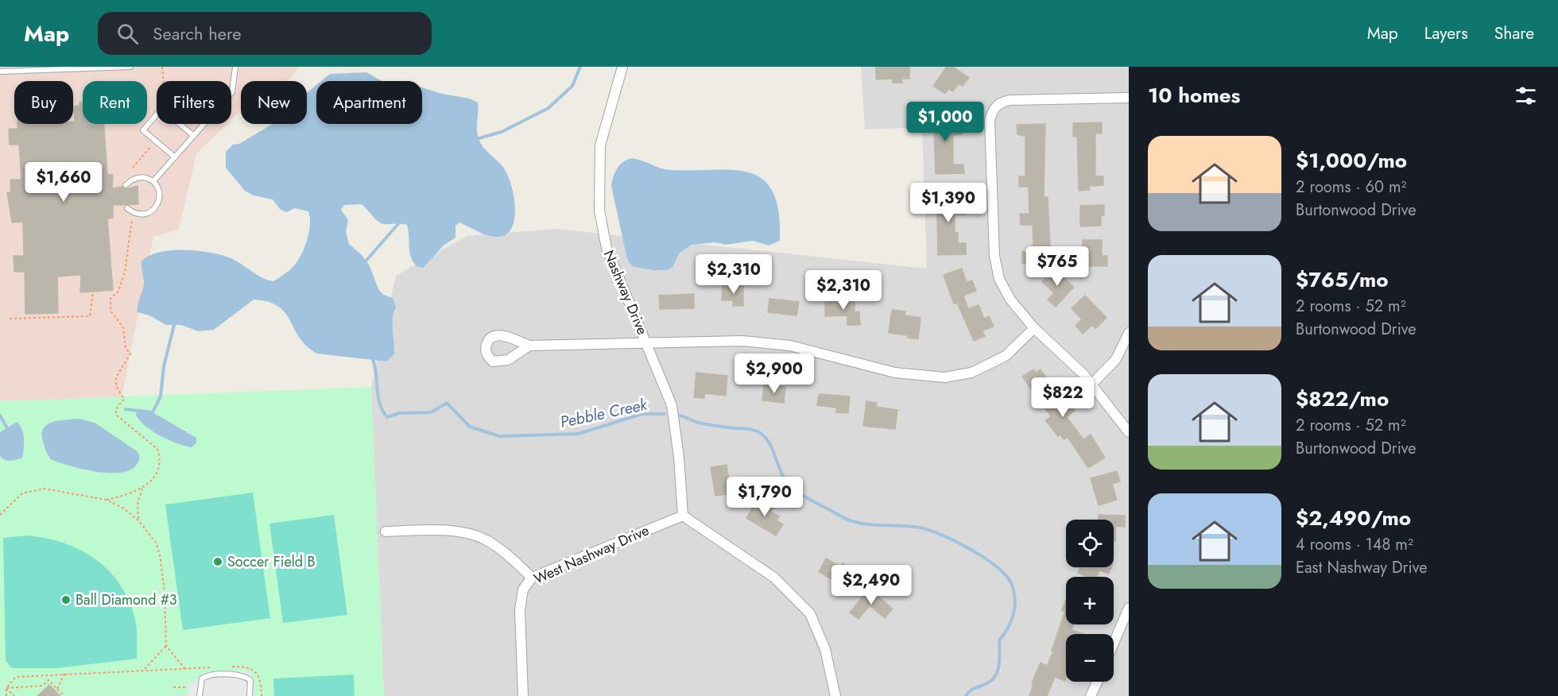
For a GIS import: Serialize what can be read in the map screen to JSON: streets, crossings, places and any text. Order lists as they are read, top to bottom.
{
  "streets": {
    "street": ["Nashway Drive", "West Nashway Drive"]
  },
  "crossings": [
    ["Nashway Drive", "West Nashway Drive"]
  ],
  "water": ["Pebble Creek"],
  "places": ["Soccer Field B", "Ball Diamond #3"],
  "page": {
    "header": "Map",
    "search": "Search here",
    "nav": ["Map", "Layers", "Share"],
    "heading": "10 homes",
    "chip": [
      "Buy",
      "Rent",
      "Filters",
      "New",
      "Apartment"
    ],
    "price": [
      "$1,000",
      "$1,660",
      "$1,390",
      "$765",
      "$2,310",
      "$2,310",
      "$2,900",
      "$822",
      "$1,790",
      "$2,490"
    ],
    "list": [
      {
        "name": "$1,000/mo",
        "note": "2 rooms · 60 m² · Burtonwood Drive"
      },
      {
        "name": "$765/mo",
        "note": "2 rooms · 52 m² · Burtonwood Drive"
      },
      {
        "name": "$822/mo",
        "note": "2 rooms · 52 m² · Burtonwood Drive"
      },
      {
        "name": "$2,490/mo",
        "note": "4 rooms · 148 m² · East Nashway Drive"
      }
    ],
    "map_buttons": ["+", "−"]
  }
}
